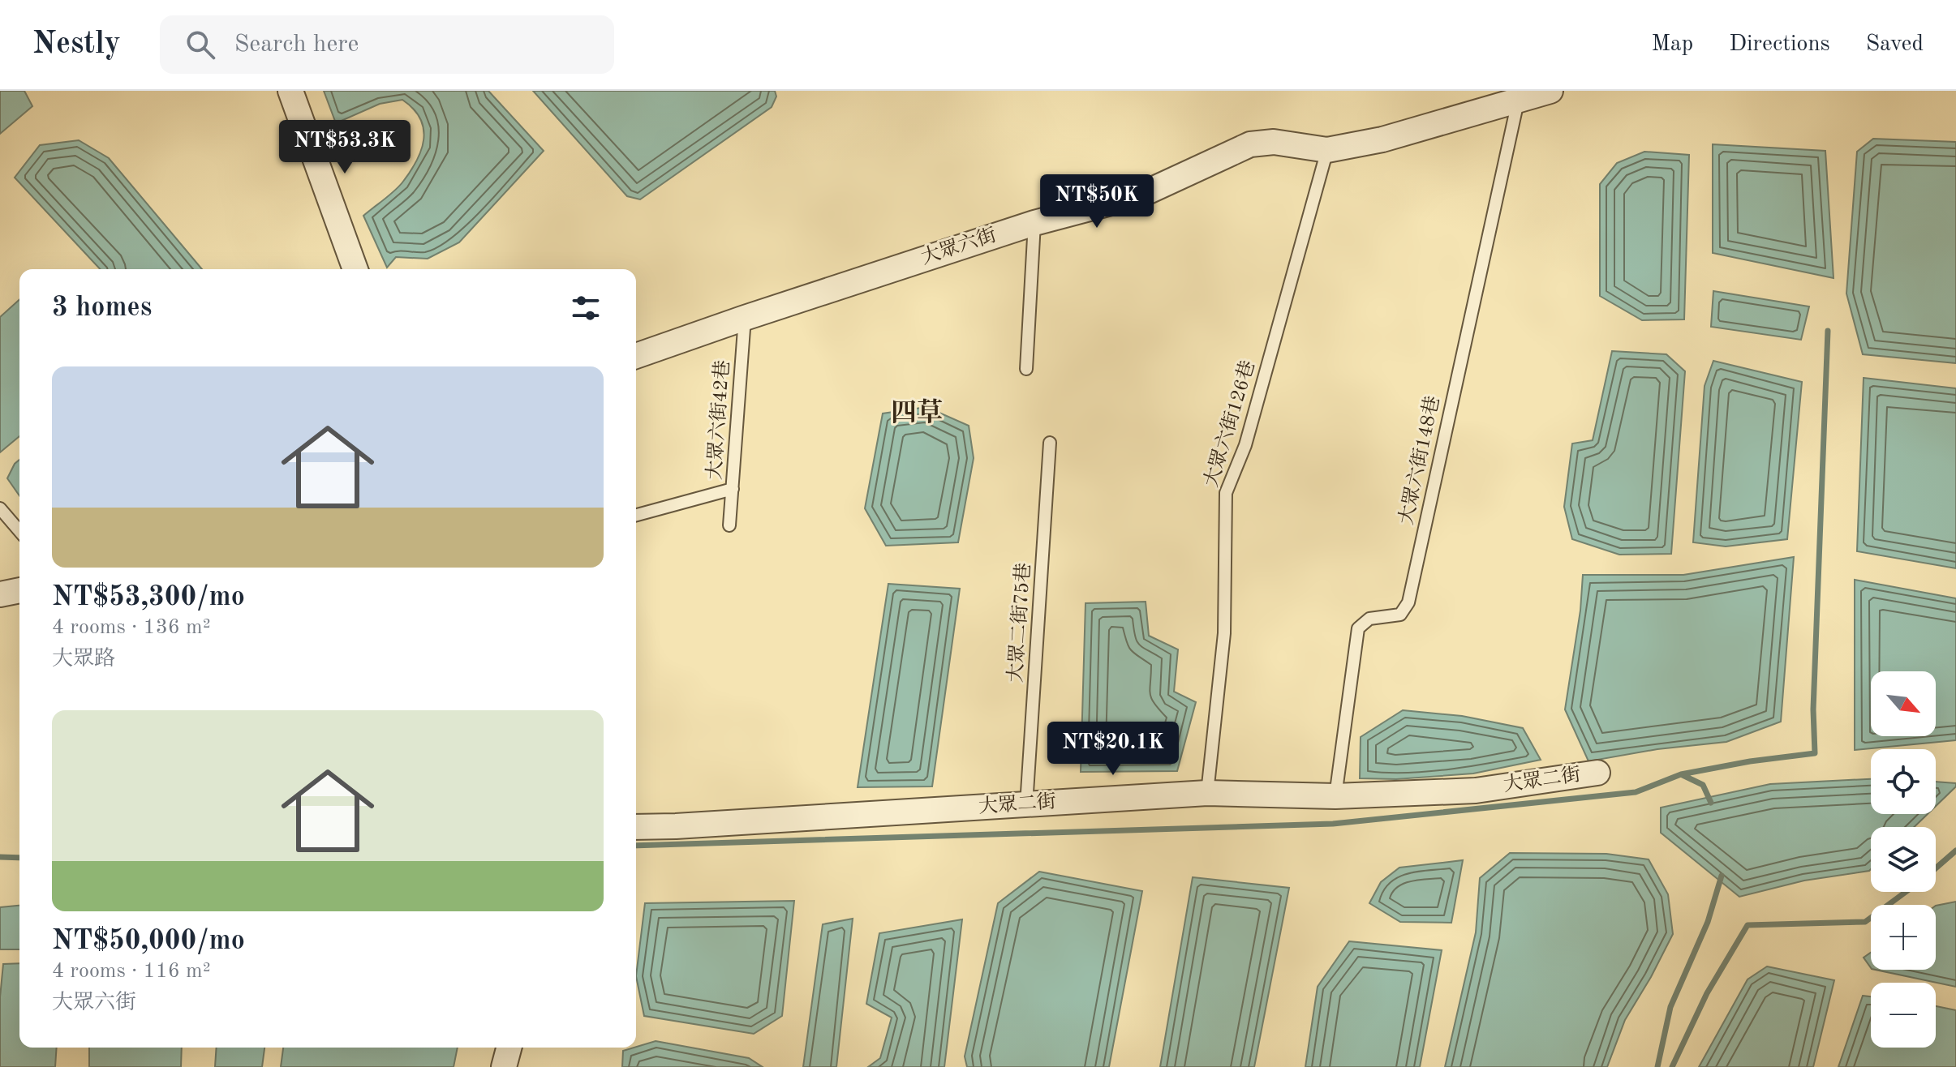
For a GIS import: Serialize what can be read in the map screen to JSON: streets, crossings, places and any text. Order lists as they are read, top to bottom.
{
  "streets": {
    "street": ["大眾六街", "大眾二街"],
    "lane": [
      "大眾六街42巷",
      "大眾六街126巷",
      "大眾六街148巷",
      "大眾二街75巷"
    ]
  },
  "crossings": [
    ["大眾六街", "大眾六街42巷"],
    ["大眾六街", "大眾六街126巷"],
    ["大眾六街", "大眾六街148巷"],
    ["大眾六街126巷", "大眾二街"],
    ["大眾六街148巷", "大眾二街"],
    ["大眾二街75巷", "大眾二街"]
  ],
  "districts": ["四草"],
  "north": "bottom right",
  "page": {
    "header": "Nestly",
    "search": "Search here",
    "nav": ["Map", "Directions", "Saved"],
    "price": ["NT$53.3K", "NT$50K", "NT$20.1K"],
    "heading": "3 homes",
    "list": [
      {
        "name": "NT$53,300/mo",
        "note": "4 rooms · 136 m² · 大眾路"
      },
      {
        "name": "NT$50,000/mo",
        "note": "4 rooms · 116 m² · 大眾六街"
      }
    ],
    "map_buttons": ["+", "−"]
  }
}
